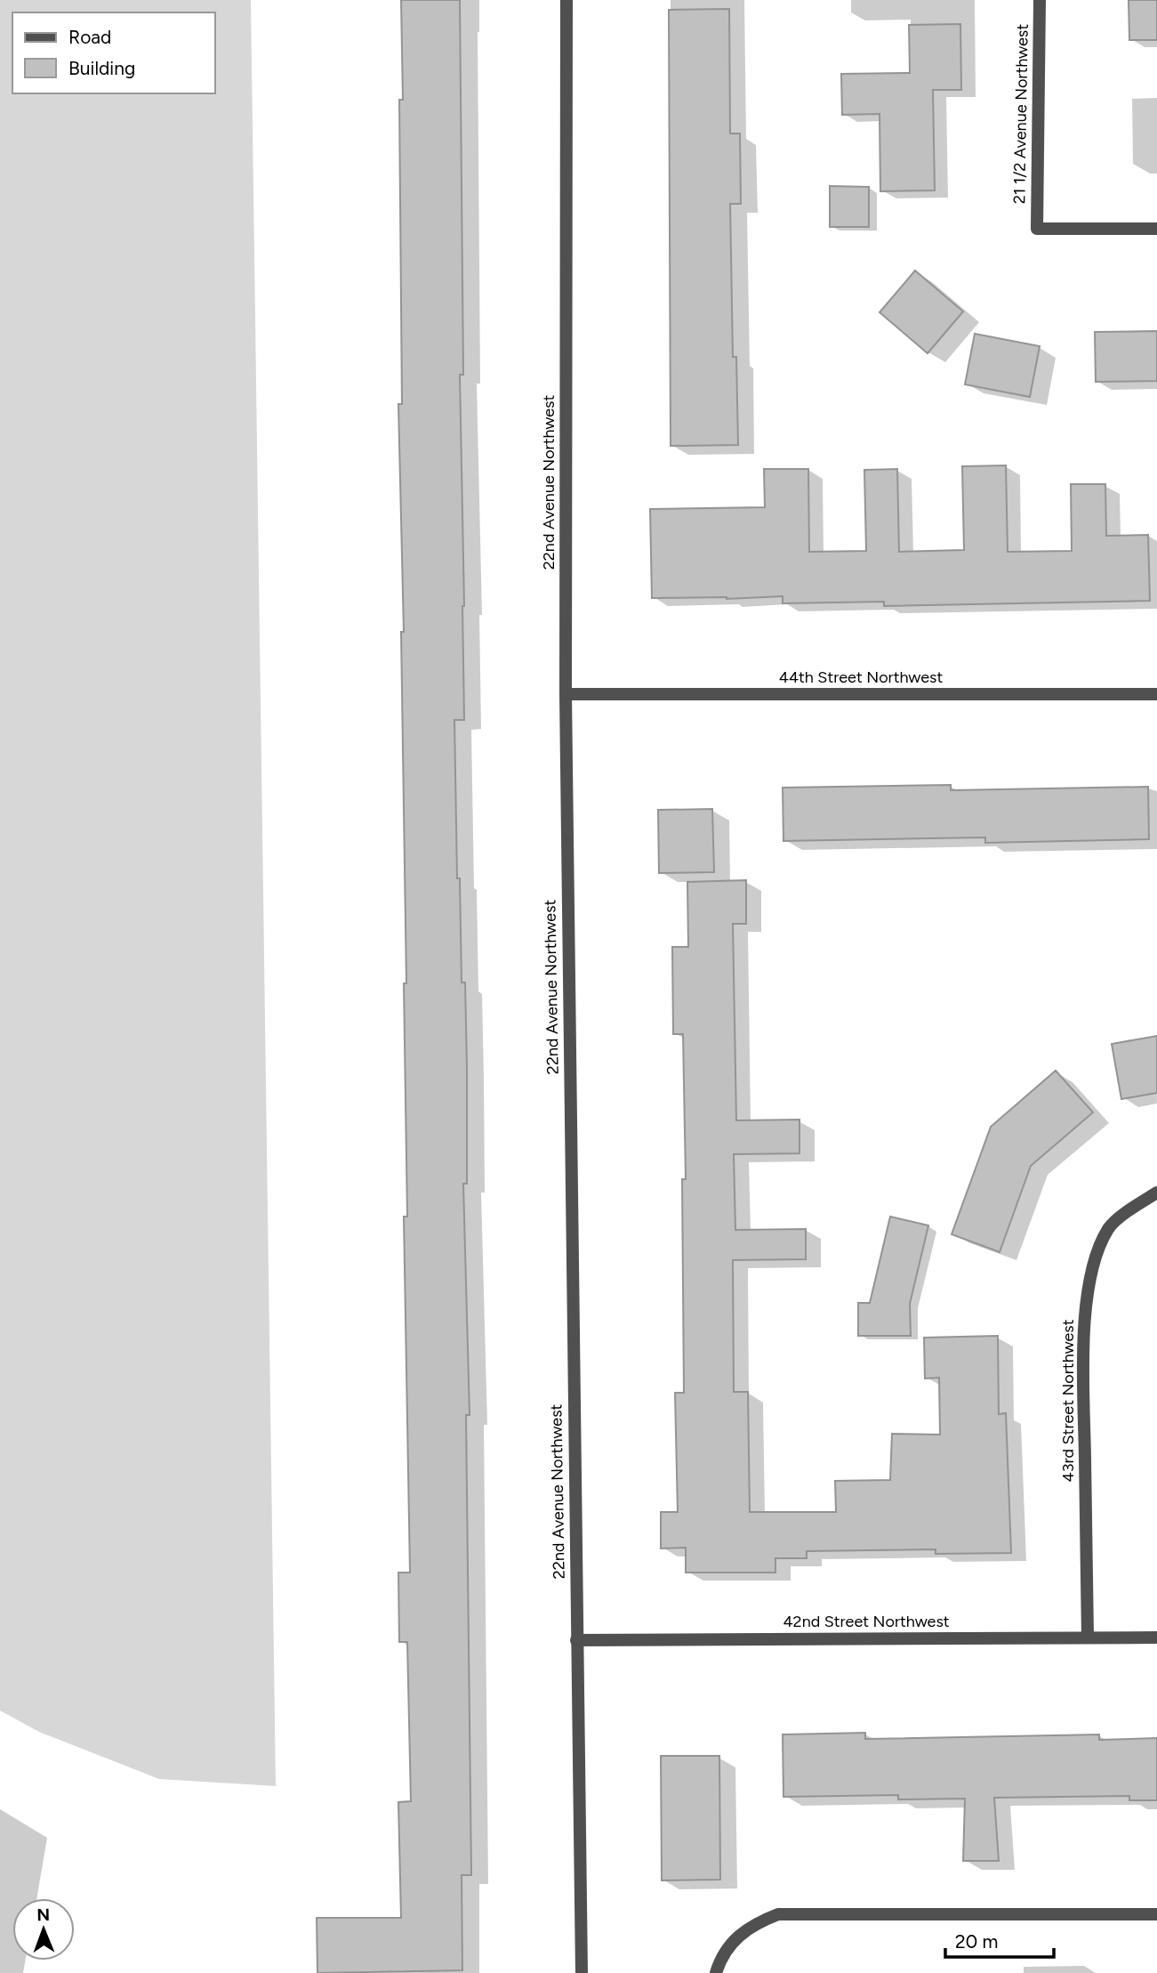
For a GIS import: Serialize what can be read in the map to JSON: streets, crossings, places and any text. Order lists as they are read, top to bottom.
{
  "streets": {
    "street": [
      "21 1/2 Avenue Northwest",
      "22nd Avenue Northwest",
      "44th Street Northwest",
      "43rd Street Northwest",
      "42nd Street Northwest"
    ]
  },
  "crossings": [
    ["22nd Avenue Northwest", "44th Street Northwest"],
    ["22nd Avenue Northwest", "42nd Street Northwest"],
    ["43rd Street Northwest", "42nd Street Northwest"]
  ],
  "legend": ["Road", "Building"],
  "scale_bar": "20 m",
  "north": "top"
}
